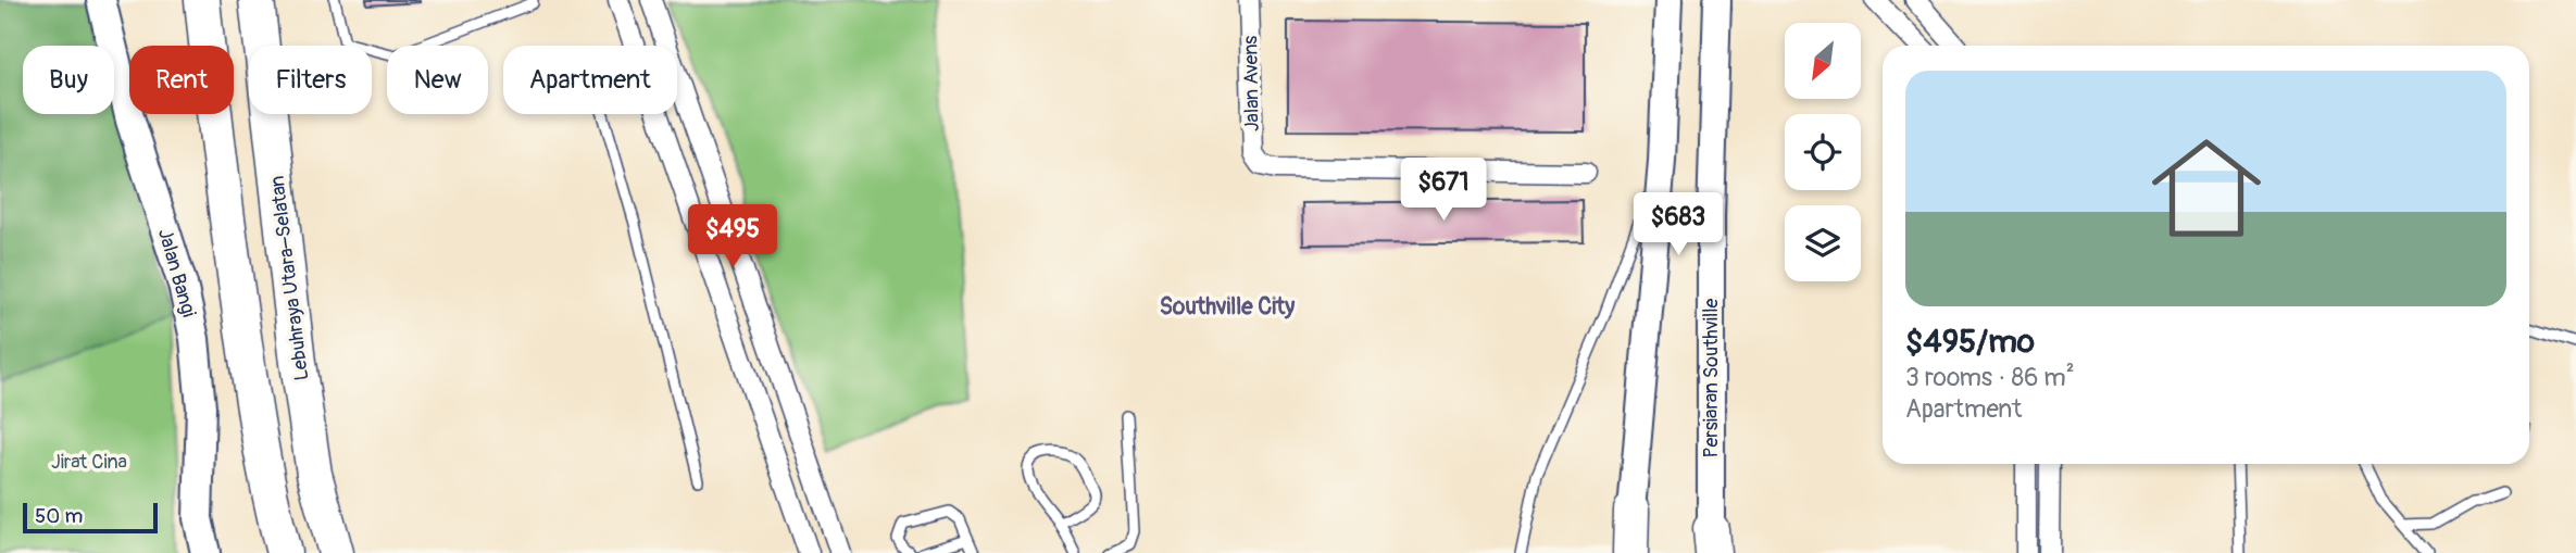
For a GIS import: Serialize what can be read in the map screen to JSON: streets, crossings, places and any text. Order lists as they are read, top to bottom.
{
  "streets": {
    "highway": ["Lebuhraya Utara–Selatan"],
    "main road": ["Jalan Bangi", "Persiaran Southville"],
    "street": ["Jalan Avens"]
  },
  "districts": ["Southville City"],
  "parks": ["Jirat Cina"],
  "scale_bar": "50 m",
  "north": "bottom left",
  "page": {
    "chip": [
      "Buy",
      "Rent",
      "Filters",
      "New",
      "Apartment"
    ],
    "list": [
      {
        "name": "$495/mo",
        "note": "3 rooms · 86 m² · Apartment"
      }
    ],
    "price": ["$671", "$683", "$495"],
    "scale": "50 m"
  }
}
